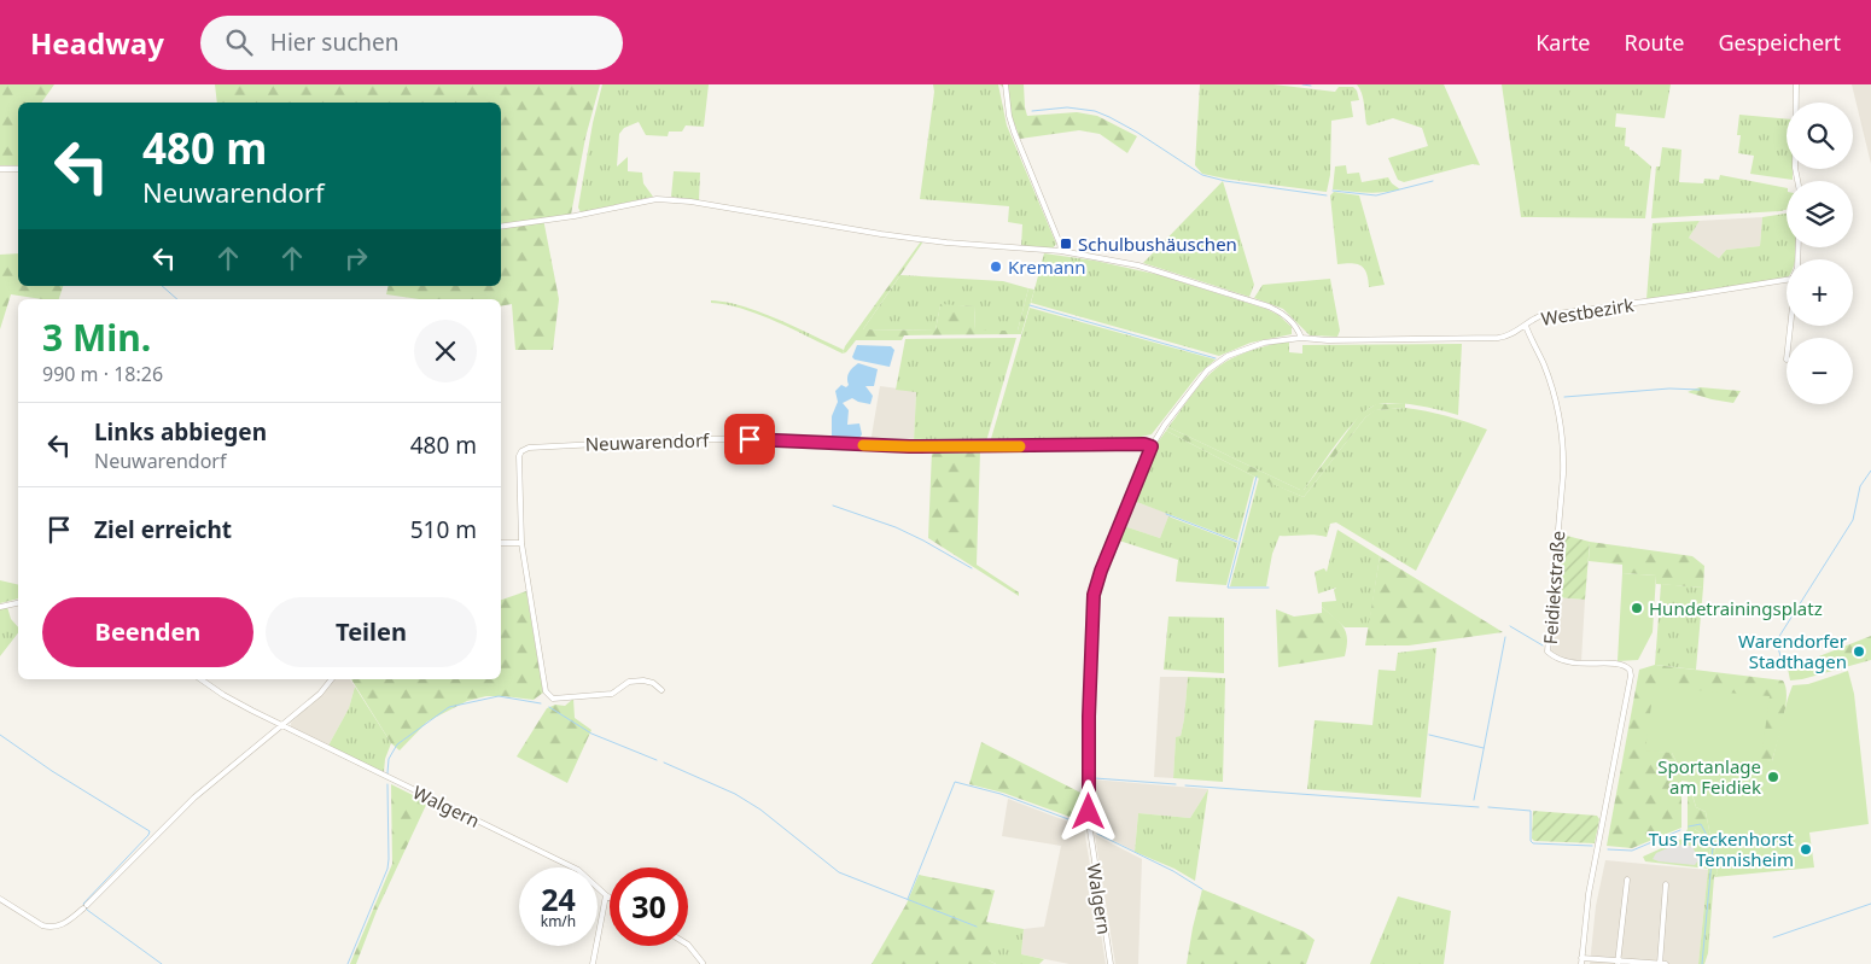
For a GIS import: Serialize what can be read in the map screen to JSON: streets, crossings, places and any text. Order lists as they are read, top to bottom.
{
  "streets": {
    "street": [
      "Westbezirk",
      "Neuwarendorf",
      "Feidiekstraße",
      "Walgern"
    ]
  },
  "crossings": [
    ["Westbezirk", "Neuwarendorf"],
    ["Westbezirk", "Feidiekstraße"],
    ["Westbezirk", "Walgern"],
    ["Neuwarendorf", "Walgern"]
  ],
  "places": {
    "transit": ["Schulbushäuschen"],
    "other": [
      "Kremann",
      "Hundetrainingsplatz",
      "Warendorfer Stadthagen",
      "Sportanlage am Feidiek",
      "Tus Freckenhorst Tennisheim"
    ]
  },
  "page": {
    "header": "Headway",
    "search": "Hier suchen",
    "nav": ["Karte", "Route", "Gespeichert"],
    "map_buttons": ["+", "−"],
    "turn": ["480 m", "Neuwarendorf"],
    "heading": ["3 Min.", "990 m · 18:26"],
    "list": [
      {
        "name": "Links abbiegen",
        "note": "Neuwarendorf",
        "value": "480 m"
      },
      {
        "name": "Ziel erreicht",
        "value": "510 m"
      }
    ],
    "buttons": ["Beenden", "Teilen"],
    "speed": "24 km/h",
    "limit": "30"
  }
}
